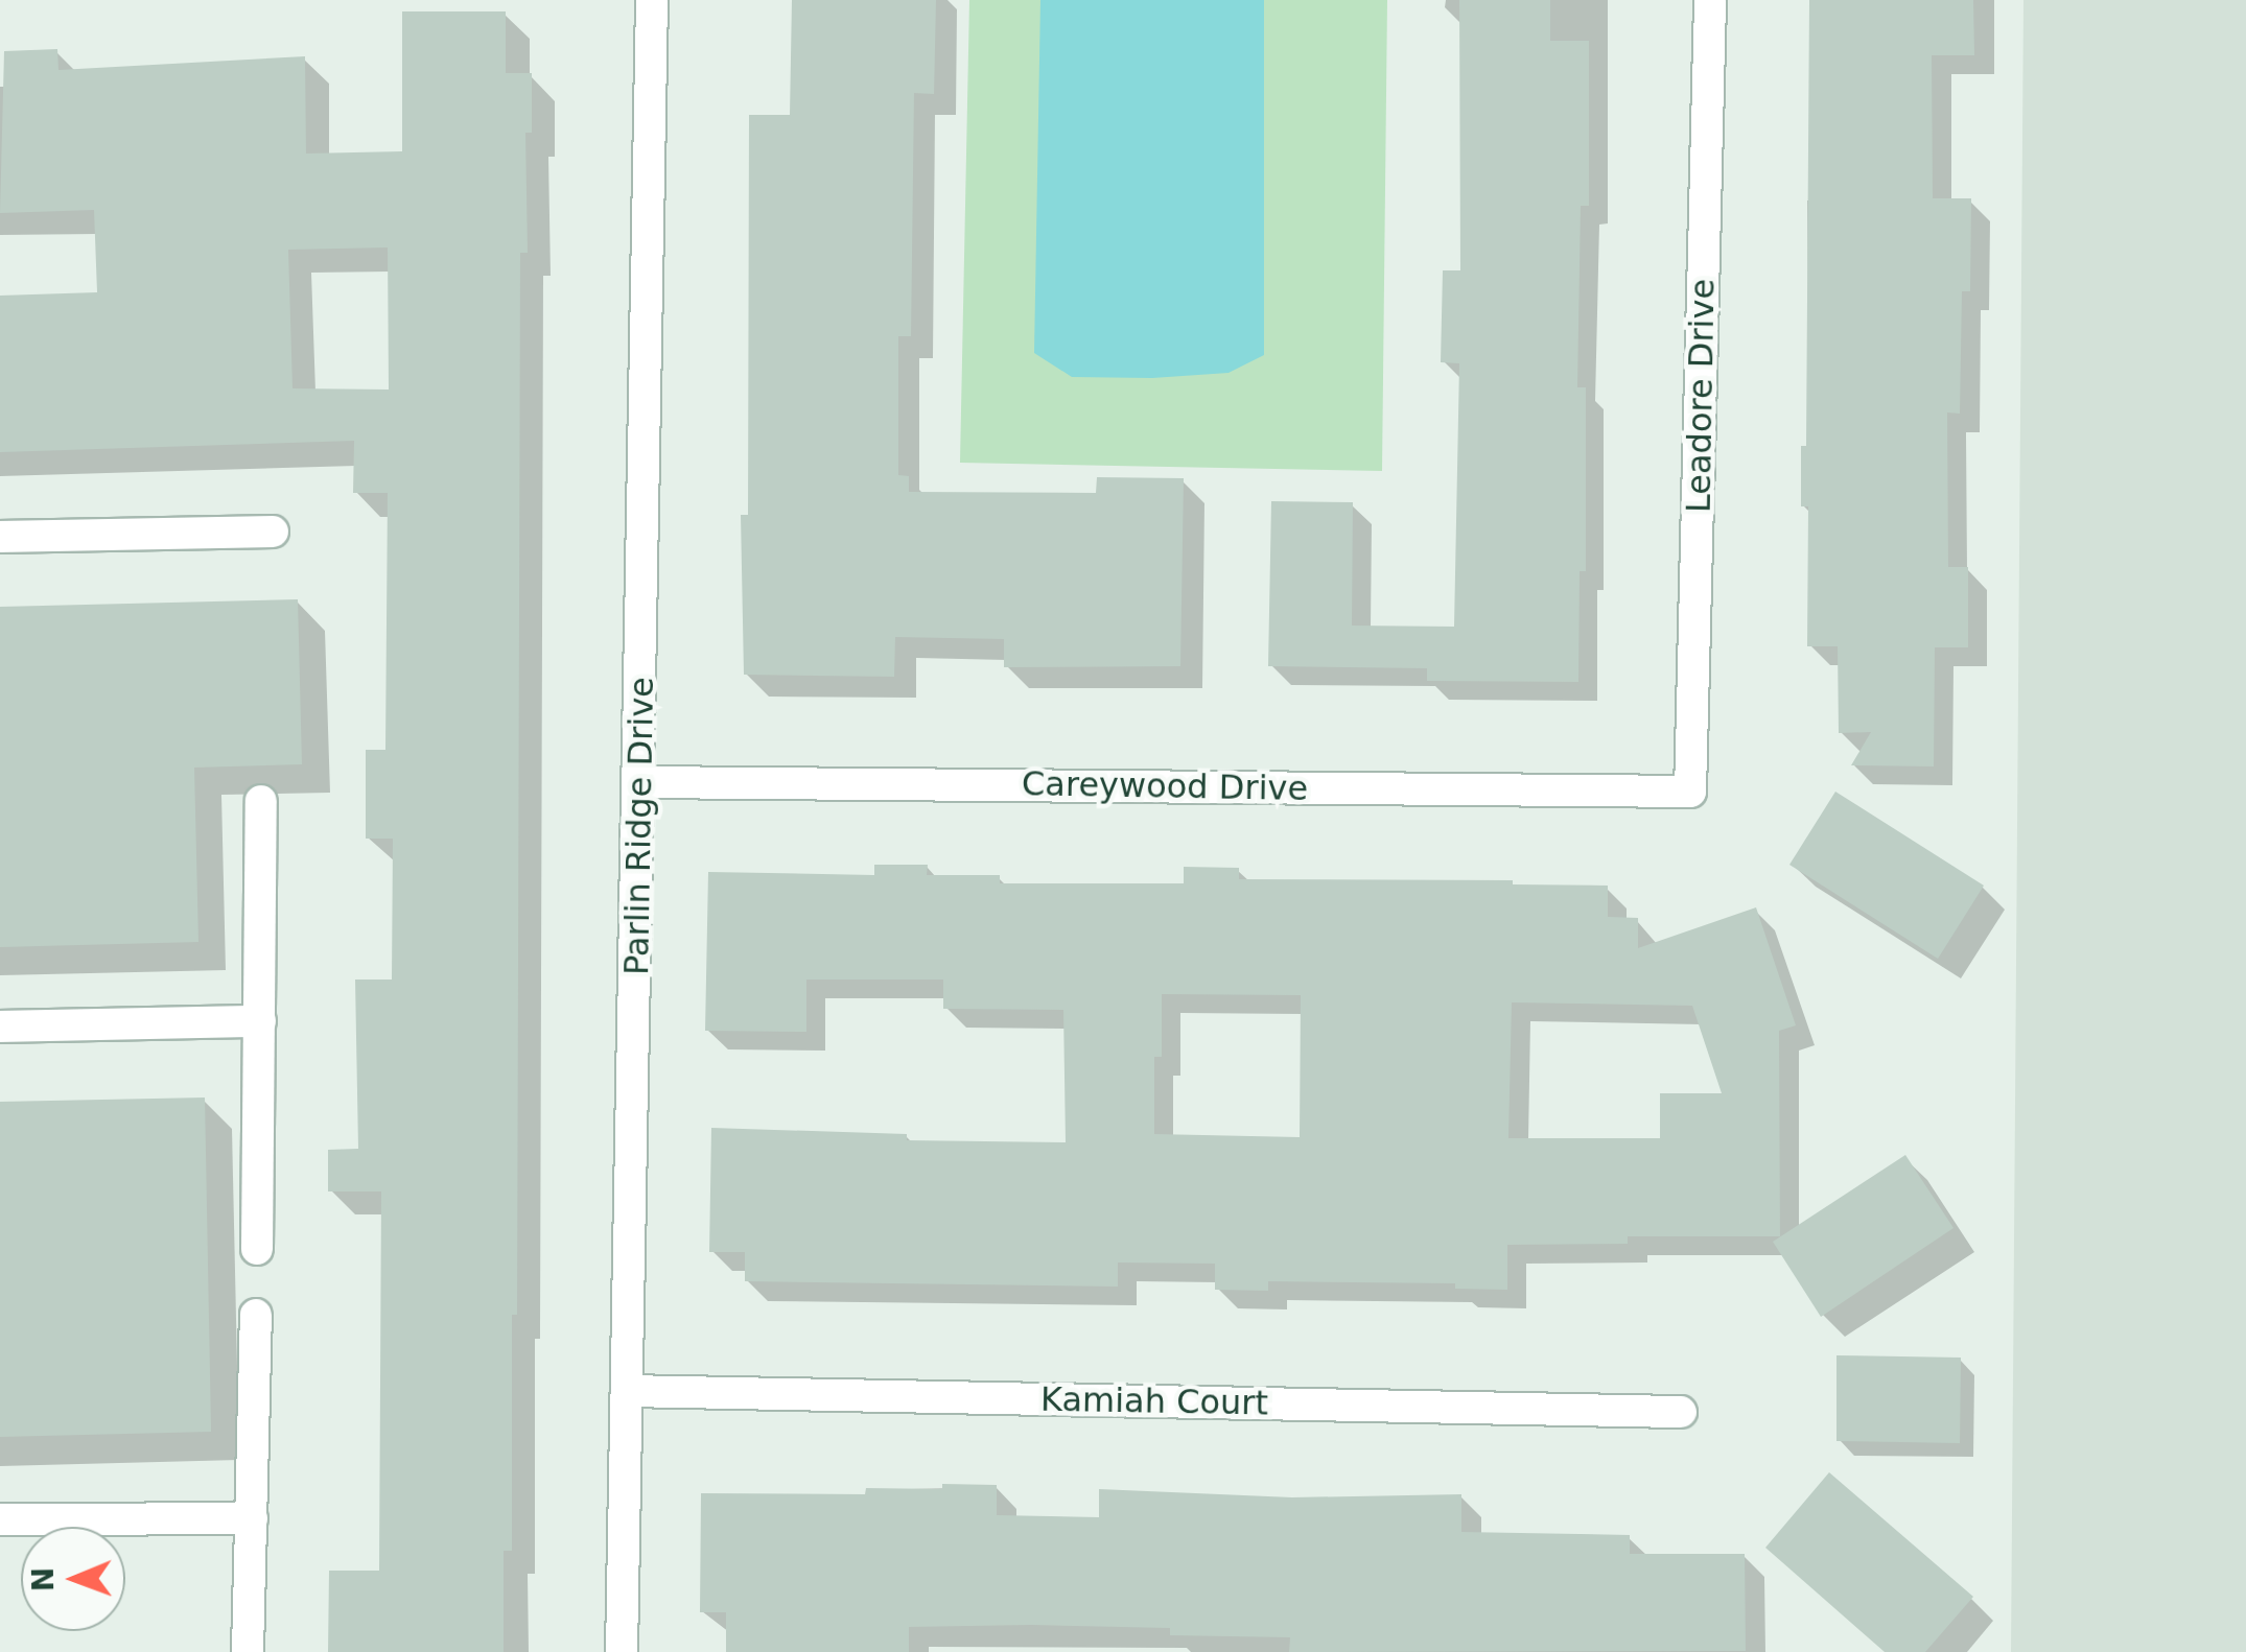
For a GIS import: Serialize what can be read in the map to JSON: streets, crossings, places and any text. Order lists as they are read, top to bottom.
{
  "streets": {
    "street": [
      "Leadore Drive",
      "Careywood Drive",
      "Parlin Ridge Drive",
      "Kamiah Court"
    ]
  },
  "crossings": [
    ["Leadore Drive", "Careywood Drive"],
    ["Careywood Drive", "Parlin Ridge Drive"],
    ["Parlin Ridge Drive", "Kamiah Court"]
  ],
  "north": "left"
}
